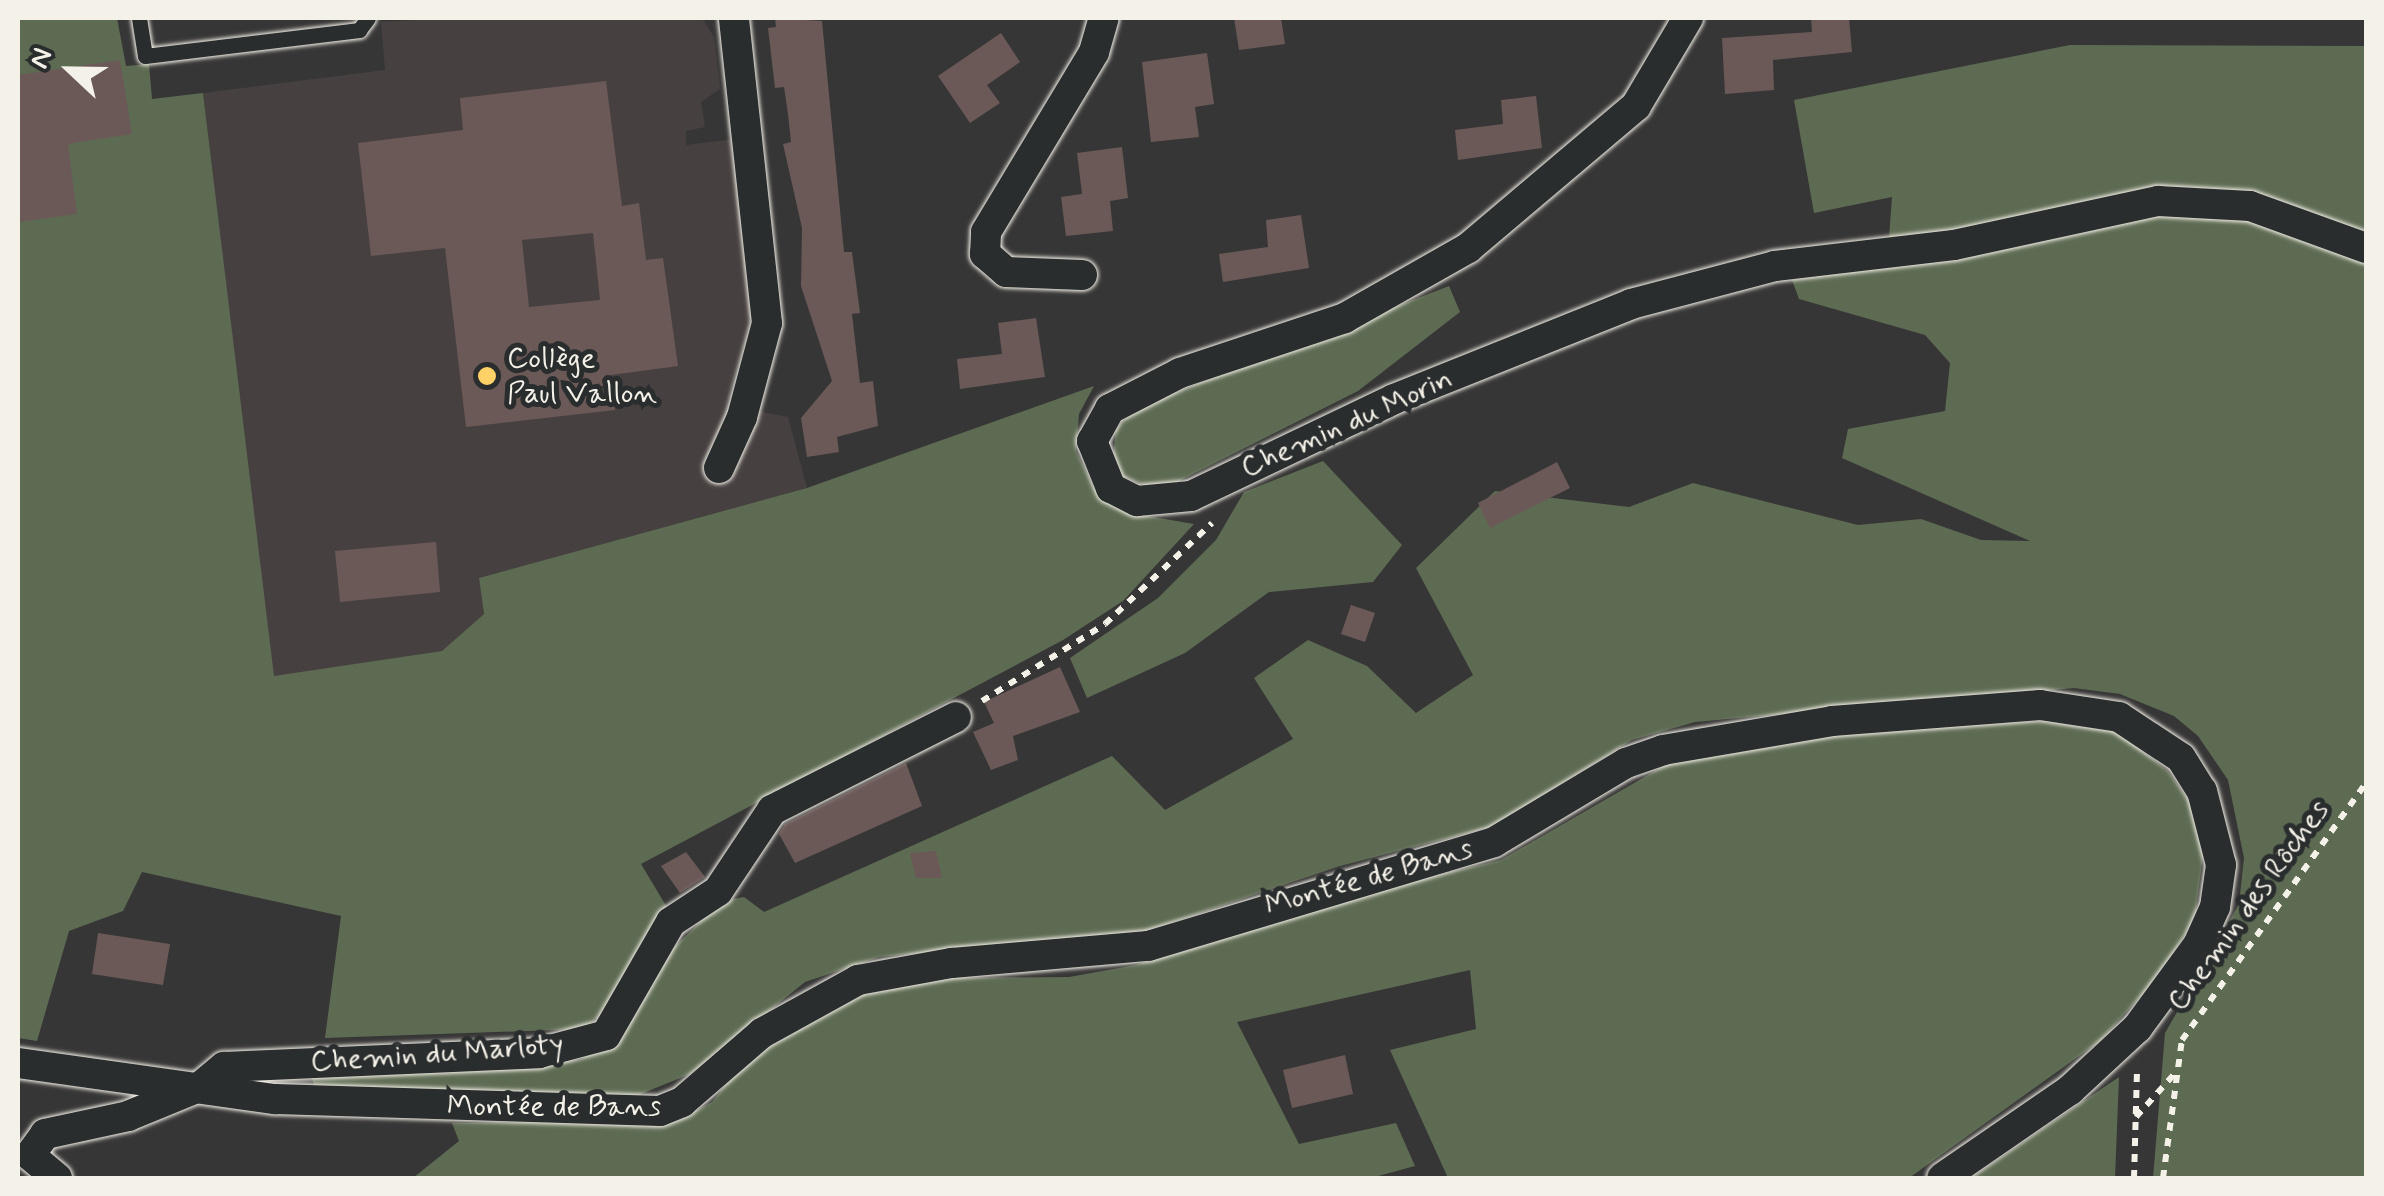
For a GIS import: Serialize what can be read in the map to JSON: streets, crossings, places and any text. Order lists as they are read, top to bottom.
{
  "streets": {
    "street": ["Chemin du Morin", "Montée de Bans", "Chemin du Marloty"],
    "path": ["Chemin des Rôches"]
  },
  "crossings": [
    ["Montée de Bans", "Chemin du Marloty"]
  ],
  "places": ["Collège Paul Vallon"],
  "north": "left"
}
